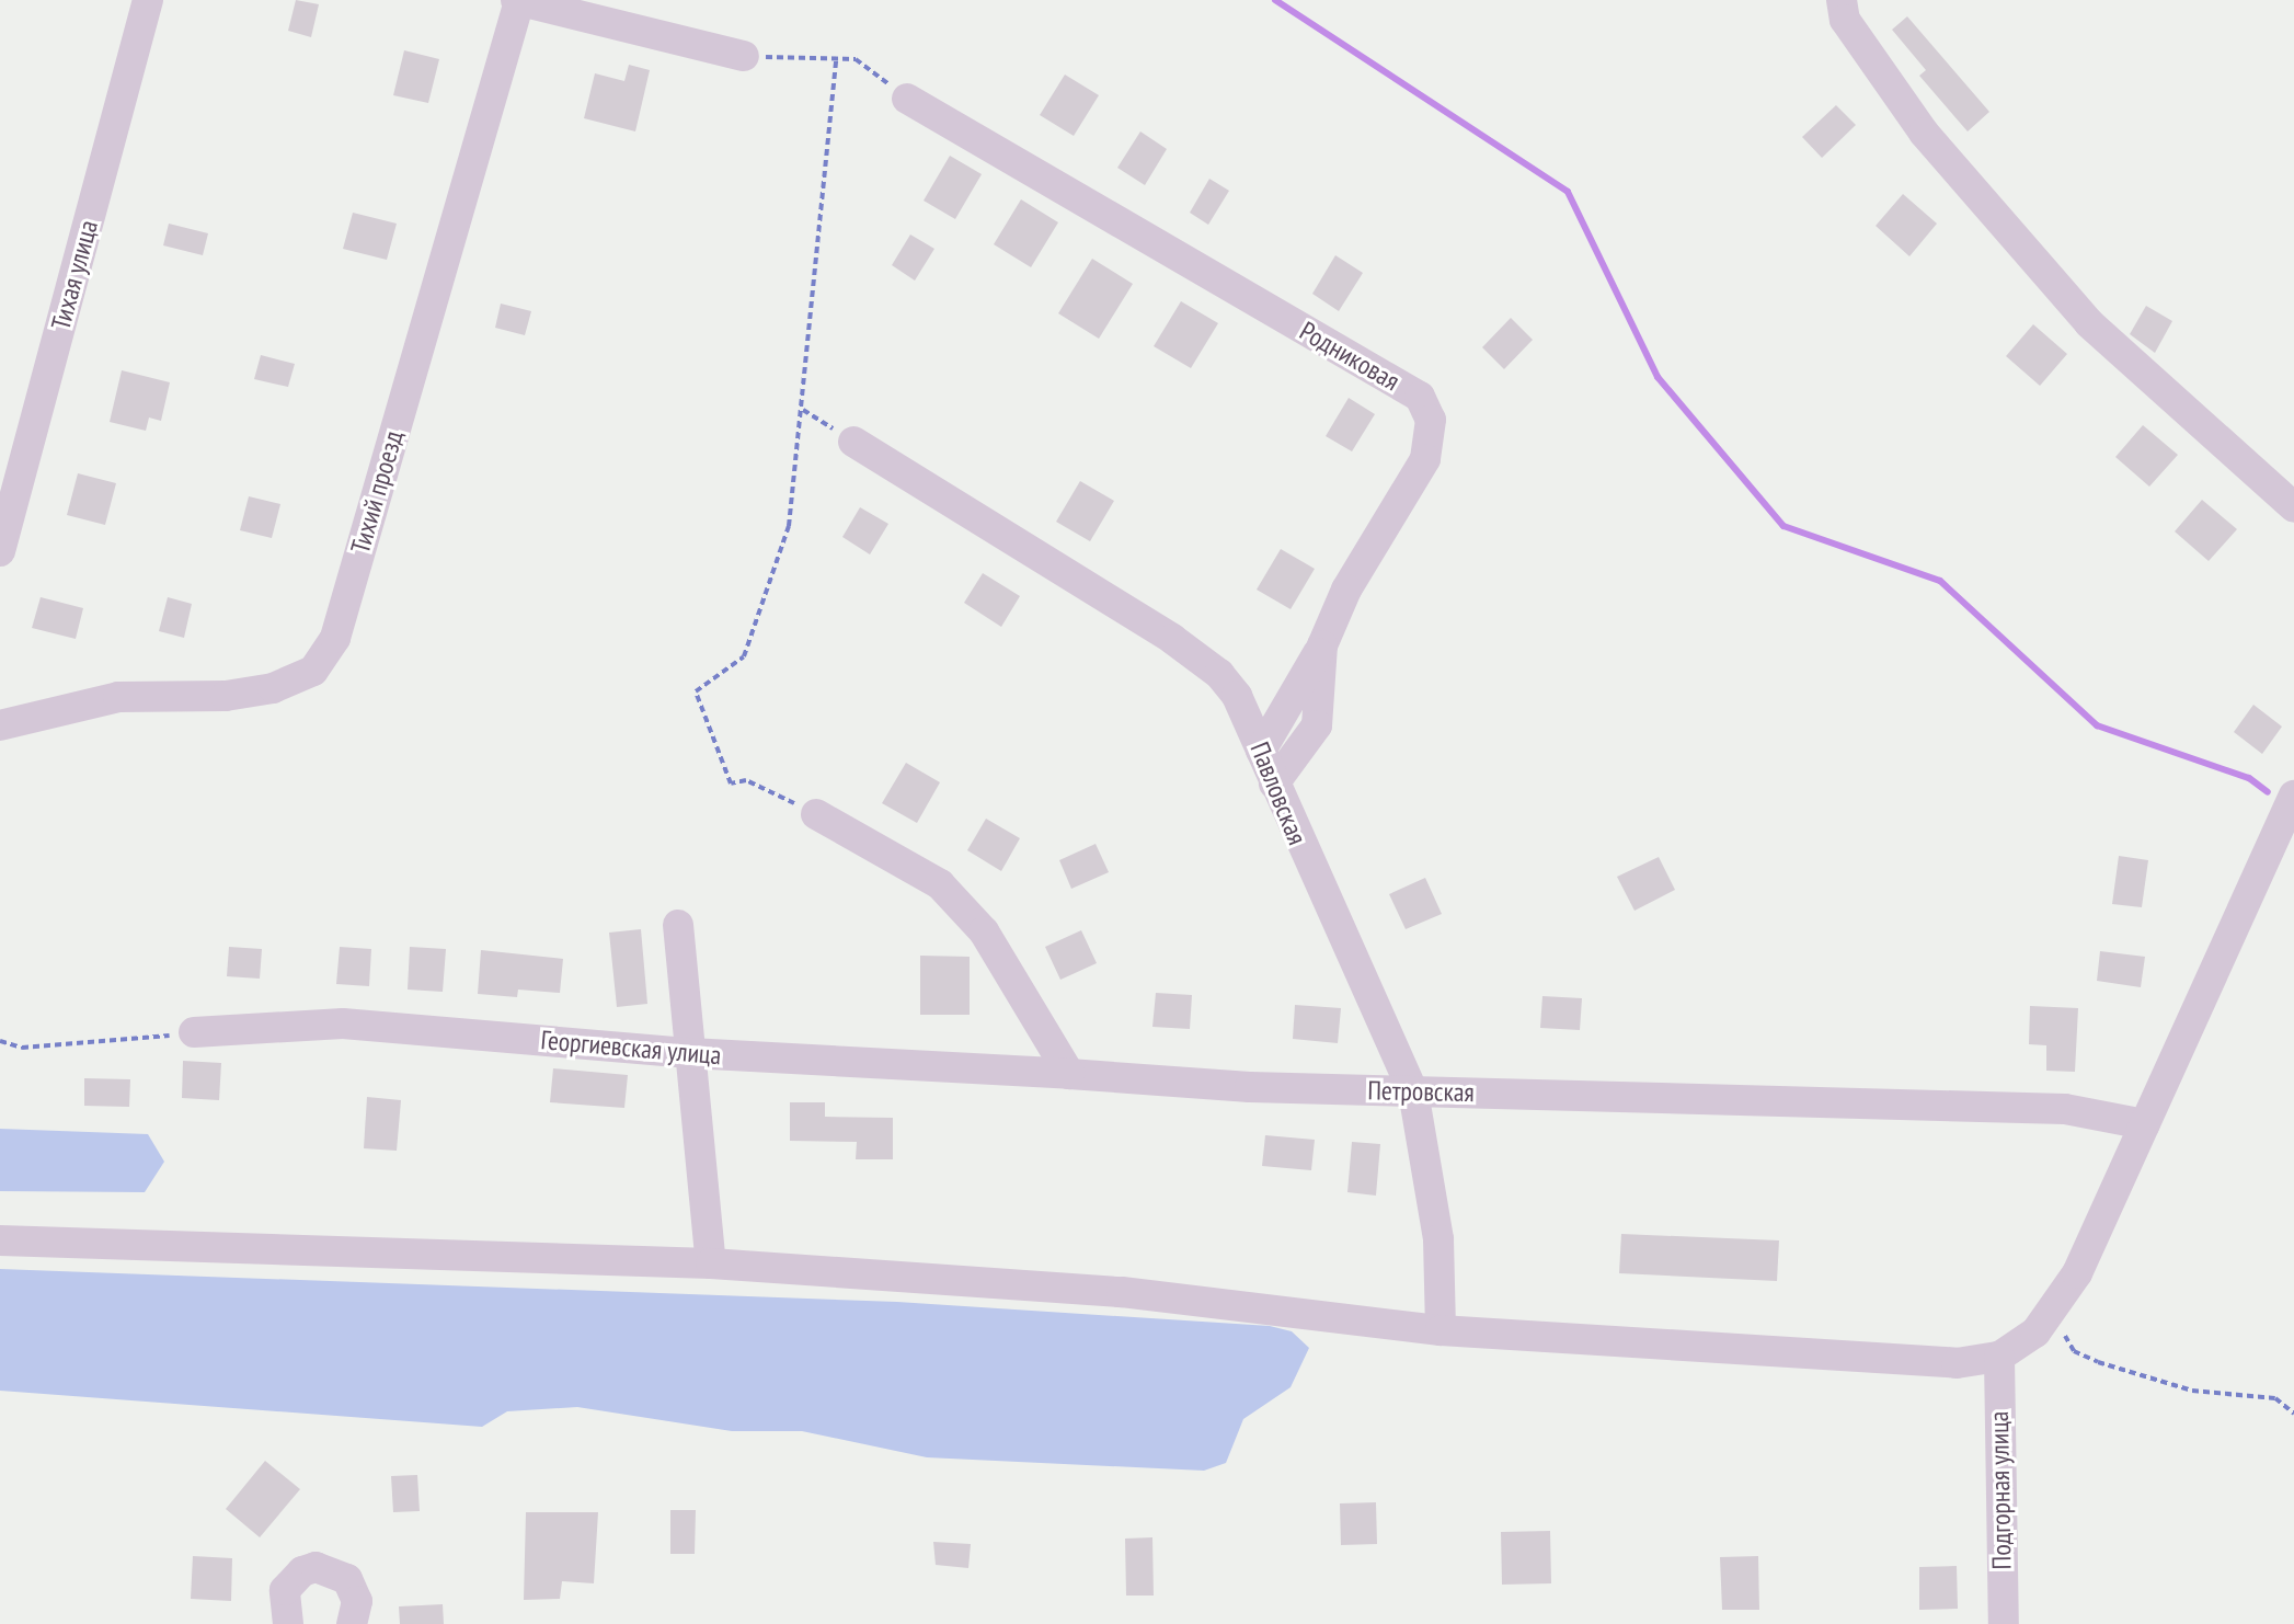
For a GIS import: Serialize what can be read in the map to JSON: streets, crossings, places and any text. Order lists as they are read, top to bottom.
{
  "streets": {
    "street": [
      "Тихая улица",
      "Родниковая",
      "Тихий проезд",
      "Павловская",
      "Георгиевская улица",
      "Петровская",
      "Подгорная улица"
    ]
  },
  "crossings": [
    ["Родниковая", "Павловская"],
    ["Павловская", "Петровская"],
    ["Георгиевская улица", "Петровская"]
  ]
}
